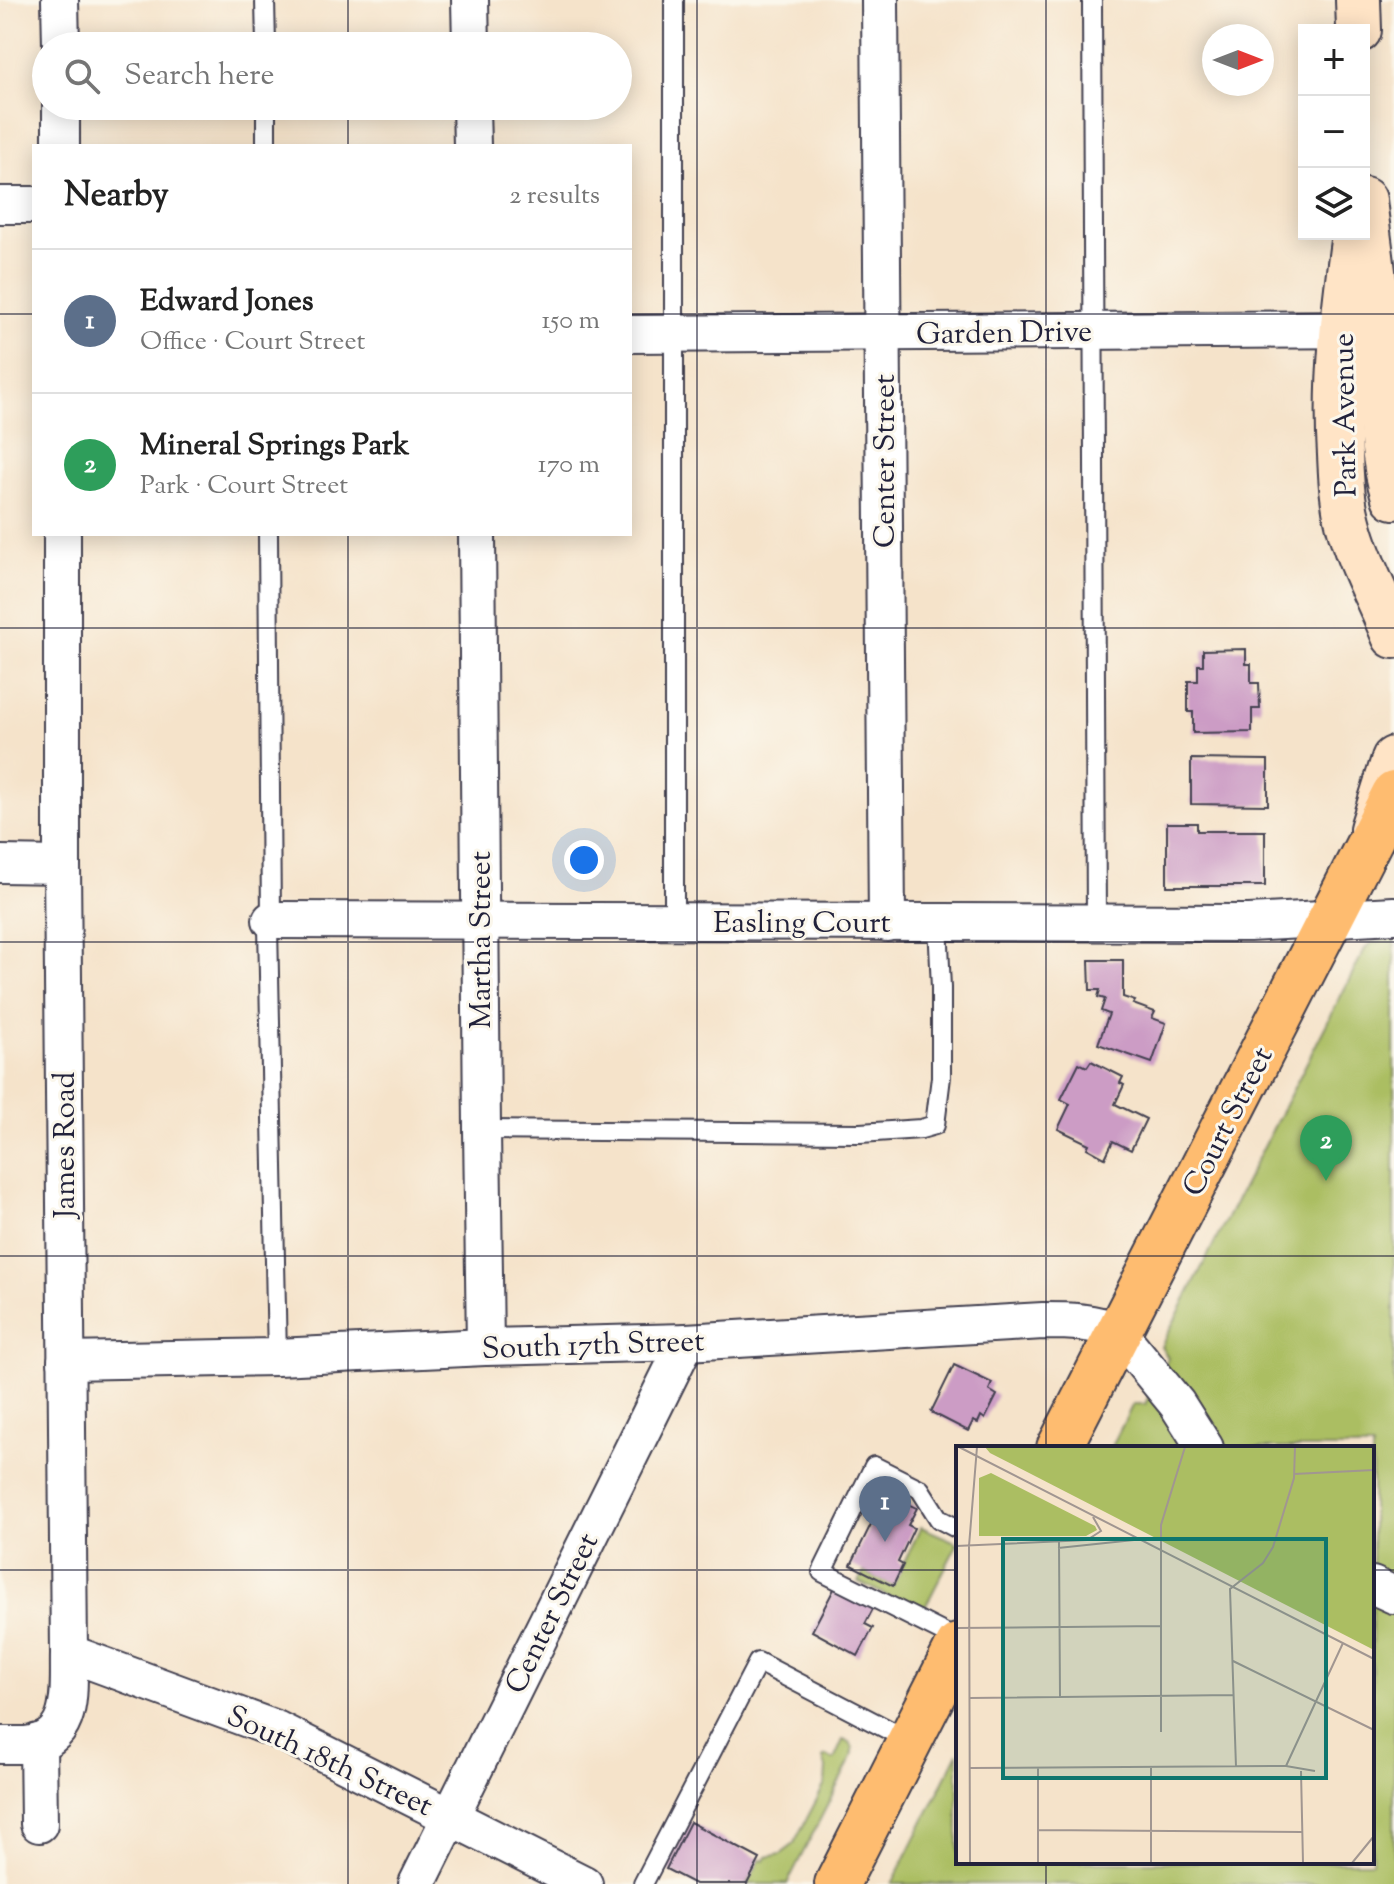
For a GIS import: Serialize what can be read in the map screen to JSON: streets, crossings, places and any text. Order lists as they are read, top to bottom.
{
  "streets": {
    "main road": ["Court Street"],
    "street": [
      "Garden Drive",
      "Park Avenue",
      "Center Street",
      "Easling Court",
      "Martha Street",
      "James Road",
      "South 17th Street",
      "South 18th Street"
    ]
  },
  "crossings": [
    ["Garden Drive", "Park Avenue"],
    ["Garden Drive", "Center Street"],
    ["Center Street", "Easling Court"],
    ["Center Street", "South 17th Street"],
    ["Center Street", "South 18th Street"],
    ["Easling Court", "Martha Street"],
    ["Easling Court", "Court Street"],
    ["Martha Street", "South 17th Street"],
    ["Court Street", "South 17th Street"],
    ["James Road", "South 17th Street"],
    ["James Road", "South 18th Street"]
  ],
  "north": "right",
  "page": {
    "map_buttons": ["+", "−"],
    "search": "Search here",
    "heading": ["Nearby", "2 results"],
    "list": [
      {
        "mark": "1",
        "name": "Edward Jones",
        "note": "Office · Court Street",
        "value": "150 m"
      },
      {
        "mark": "2",
        "name": "Mineral Springs Park",
        "note": "Park · Court Street",
        "value": "170 m"
      }
    ],
    "pins": ["2", "1"]
  }
}
